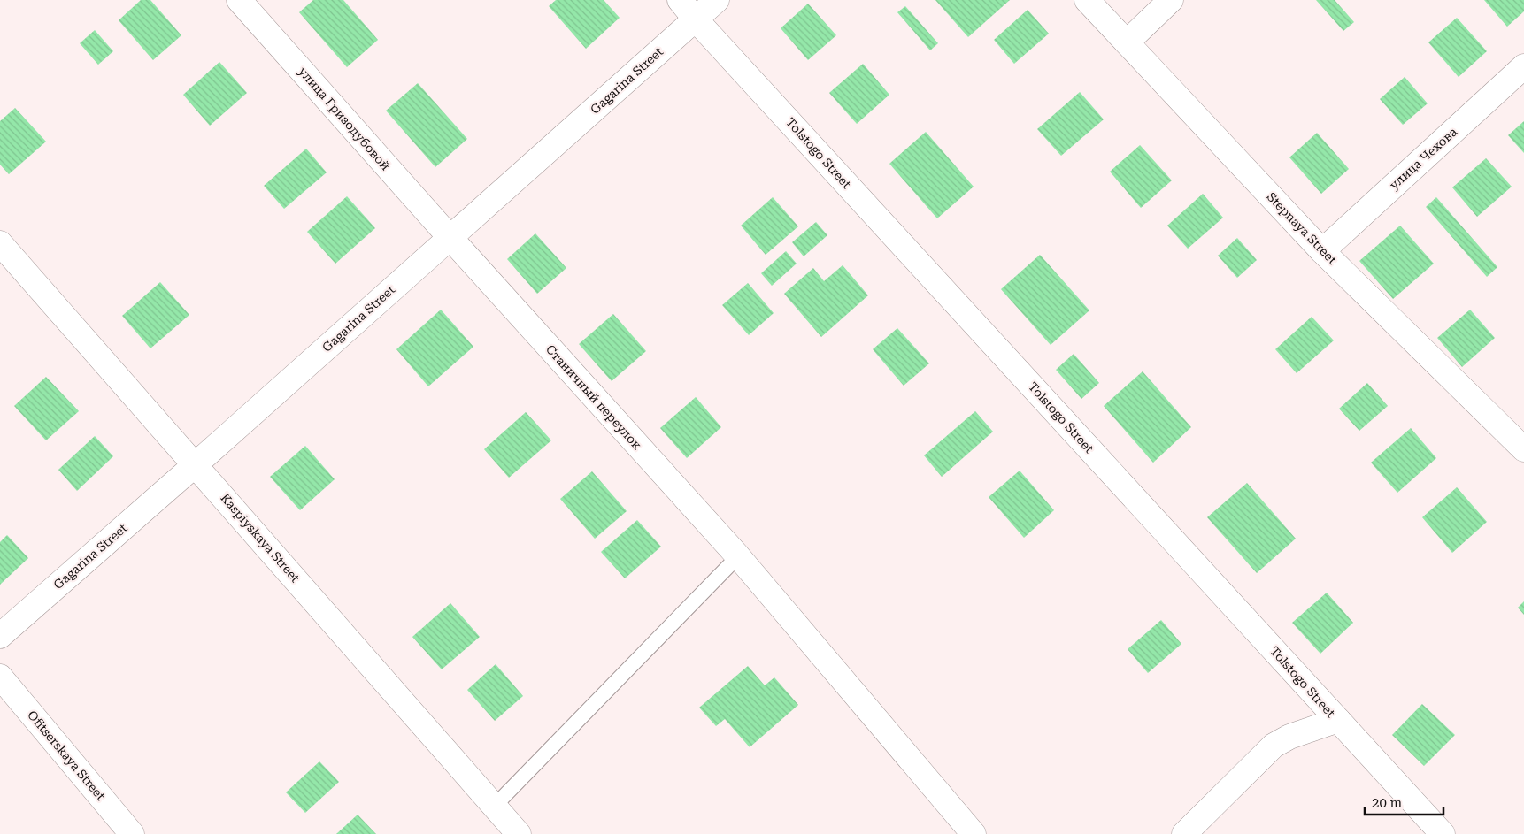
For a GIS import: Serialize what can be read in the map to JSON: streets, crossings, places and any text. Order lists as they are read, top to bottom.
{
  "streets": {
    "street": [
      "Gagarina Street",
      "улица Гризодубовой",
      "Tolstogo Street",
      "улица Чехова",
      "Stepnaya Street",
      "Станичный переулок",
      "Kaspiyskaya Street",
      "Ofitserskaya Street"
    ]
  },
  "crossings": [
    ["Gagarina Street", "улица Гризодубовой"],
    ["Gagarina Street", "Tolstogo Street"],
    ["Gagarina Street", "Станичный переулок"],
    ["Gagarina Street", "Kaspiyskaya Street"],
    ["улица Гризодубовой", "Станичный переулок"],
    ["улица Чехова", "Stepnaya Street"]
  ],
  "scale_bar": "20 m"
}
